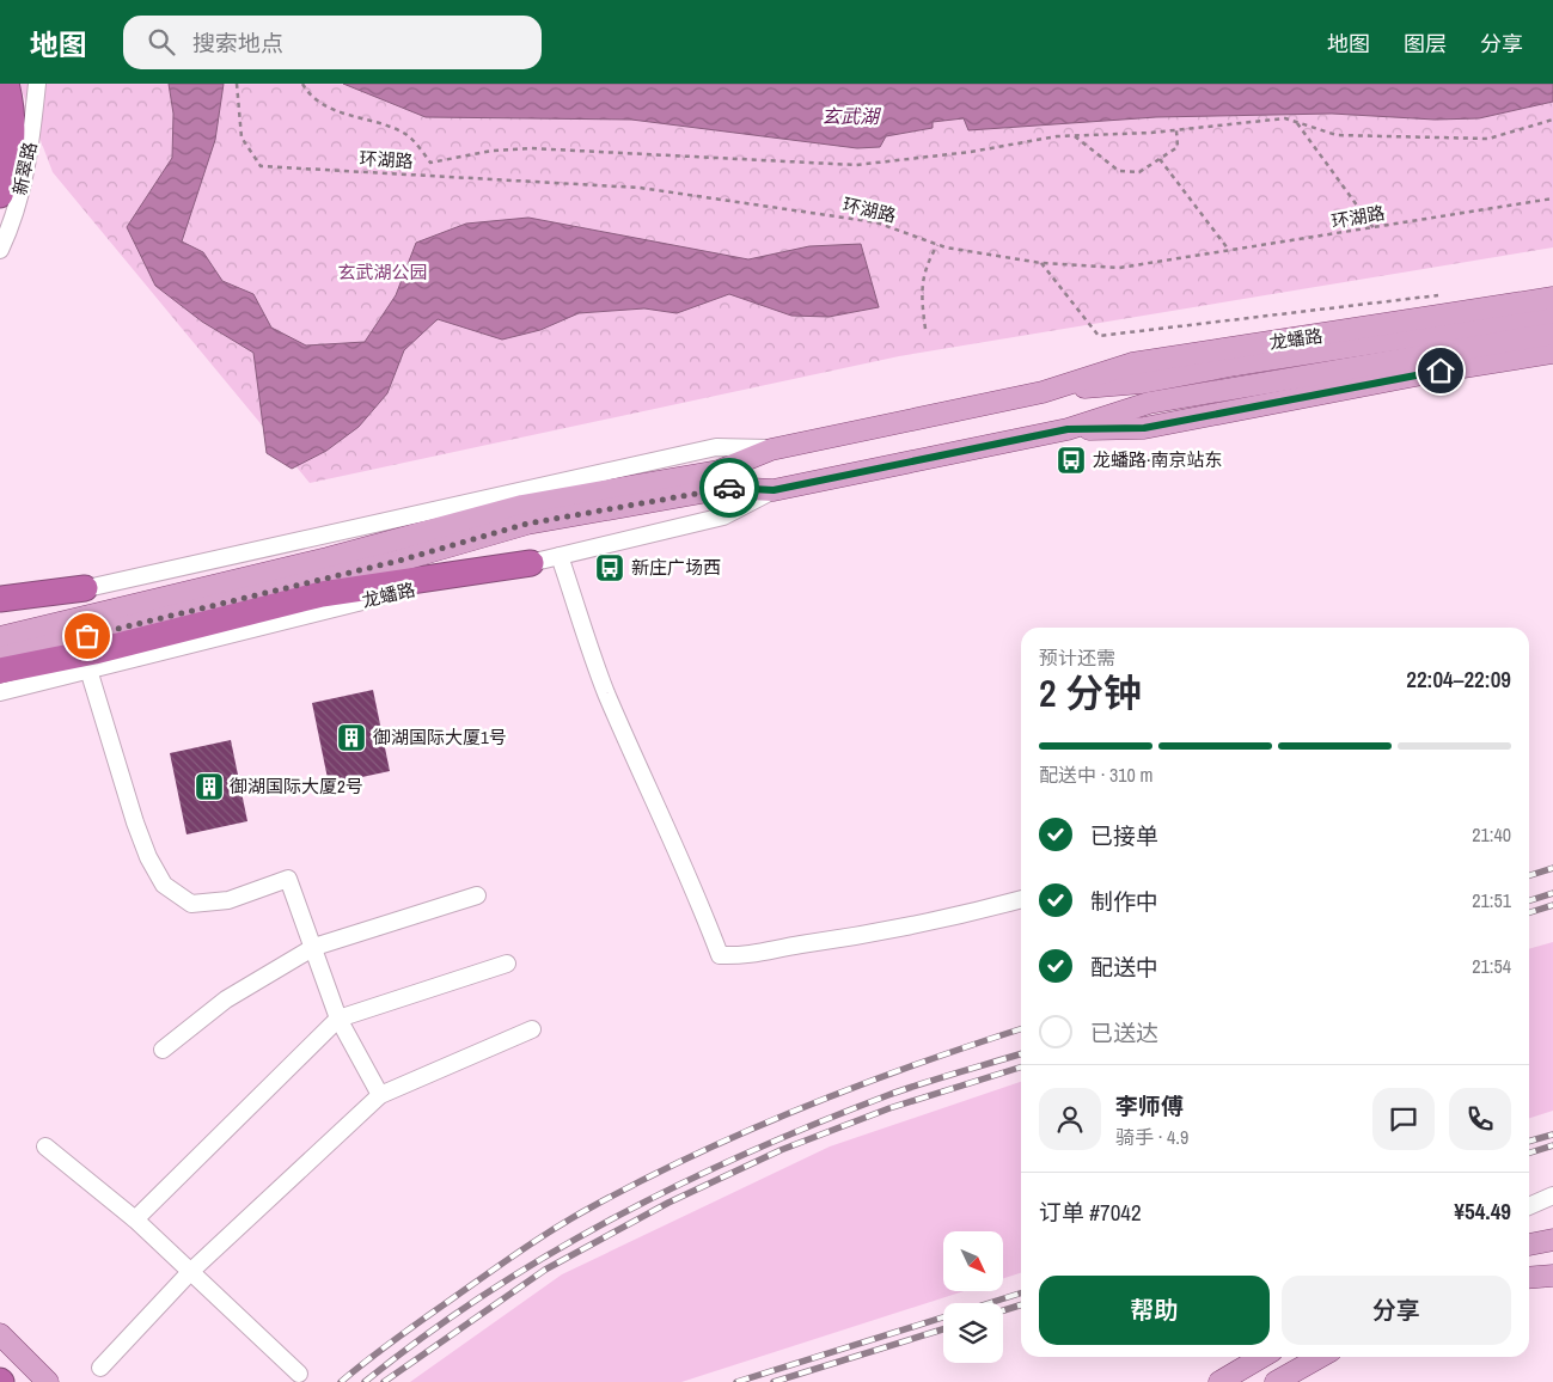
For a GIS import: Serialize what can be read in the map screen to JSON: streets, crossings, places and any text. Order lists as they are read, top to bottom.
{
  "streets": {
    "main road": ["龙蟠路"],
    "street": ["新翠路"],
    "path": ["环湖路"]
  },
  "water": ["玄武湖"],
  "parks": ["玄武湖公园"],
  "places": {
    "bus stop": ["龙蟠路·南京站东", "新庄广场西"],
    "building": ["御湖国际大厦1号", "御湖国际大厦2号"]
  },
  "north": "bottom right",
  "page": {
    "header": "地图",
    "search": "搜索地点",
    "nav": ["地图", "图层", "分享"],
    "heading": ["2 分钟", "预计还需", "22:04–22:09"],
    "panel": [
      "李师傅",
      "骑手 · 4.9",
      "订单 #7042",
      "¥54.49"
    ],
    "bar": "配送中 · 310 m",
    "list": [
      ["已接单", "21:40"],
      ["制作中", "21:51"],
      ["配送中", "21:54"],
      "已送达"
    ],
    "buttons": ["帮助", "分享"]
  }
}
